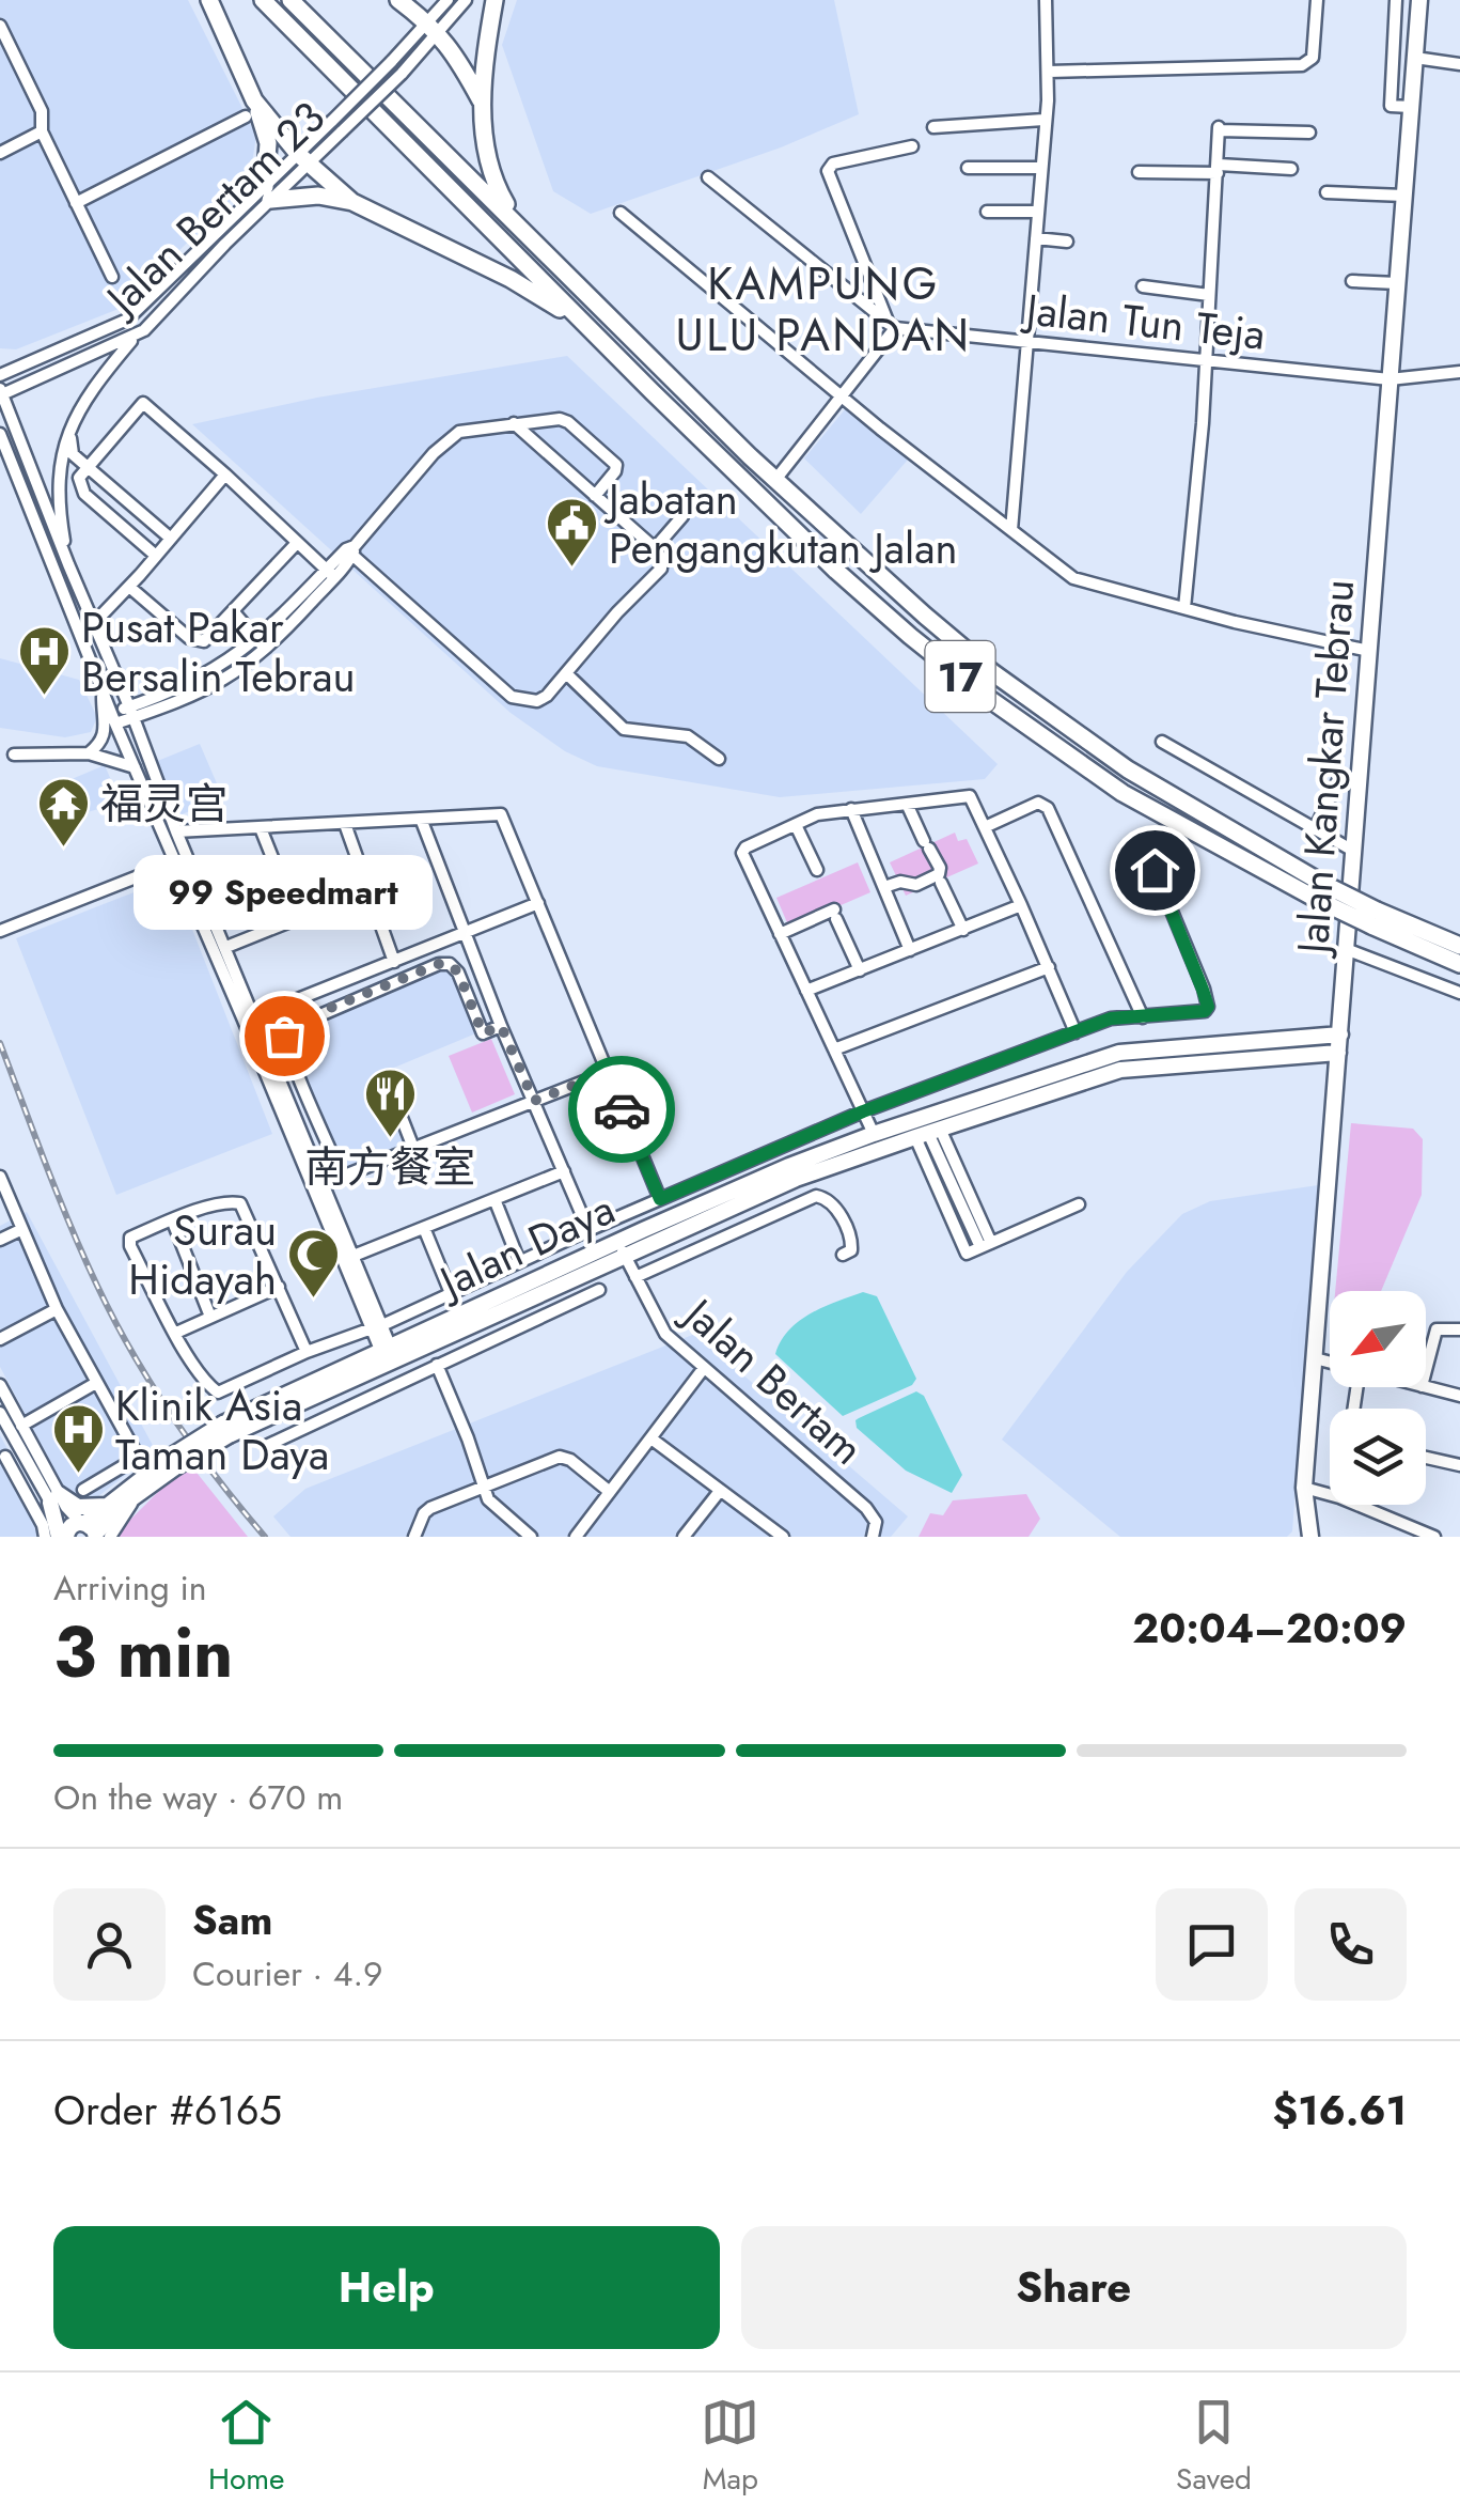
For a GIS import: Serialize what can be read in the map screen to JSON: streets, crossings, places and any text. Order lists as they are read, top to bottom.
{
  "streets": {
    "highway": ["17"],
    "main road": ["Jalan Kangkar Tebrau", "Jalan Daya"],
    "street": ["Jalan Bertam 23", "Jalan Tun Teja", "Jalan Bertam"]
  },
  "crossings": [
    ["Jalan Bertam 23", "Jalan Daya"],
    ["Jalan Tun Teja", "Jalan Kangkar Tebrau"],
    ["Jalan Kangkar Tebrau", "Jalan Daya"],
    ["Jalan Daya", "Jalan Bertam"]
  ],
  "districts": ["KAMPUNG ULU PANDAN"],
  "places": {
    "public building": ["Jabatan Pengangkutan Jalan"],
    "hospital": ["Pusat Pakar Bersalin Tebrau", "Klinik Asia Taman Daya"],
    "temple": ["福灵宫"],
    "other": ["99 Speedmart"],
    "restaurant": ["南方餐室"],
    "mosque": ["Surau Hidayah"]
  },
  "north": "bottom left",
  "page": {
    "bubble": "99 Speedmart",
    "heading": ["3 min", "Arriving in", "20:04–20:09"],
    "panel": [
      "Sam",
      "Courier · 4.9",
      "Order #6165",
      "$16.61"
    ],
    "bar": "On the way · 670 m",
    "buttons": ["Help", "Share"],
    "tabs": ["Home", "Map", "Saved"]
  }
}
